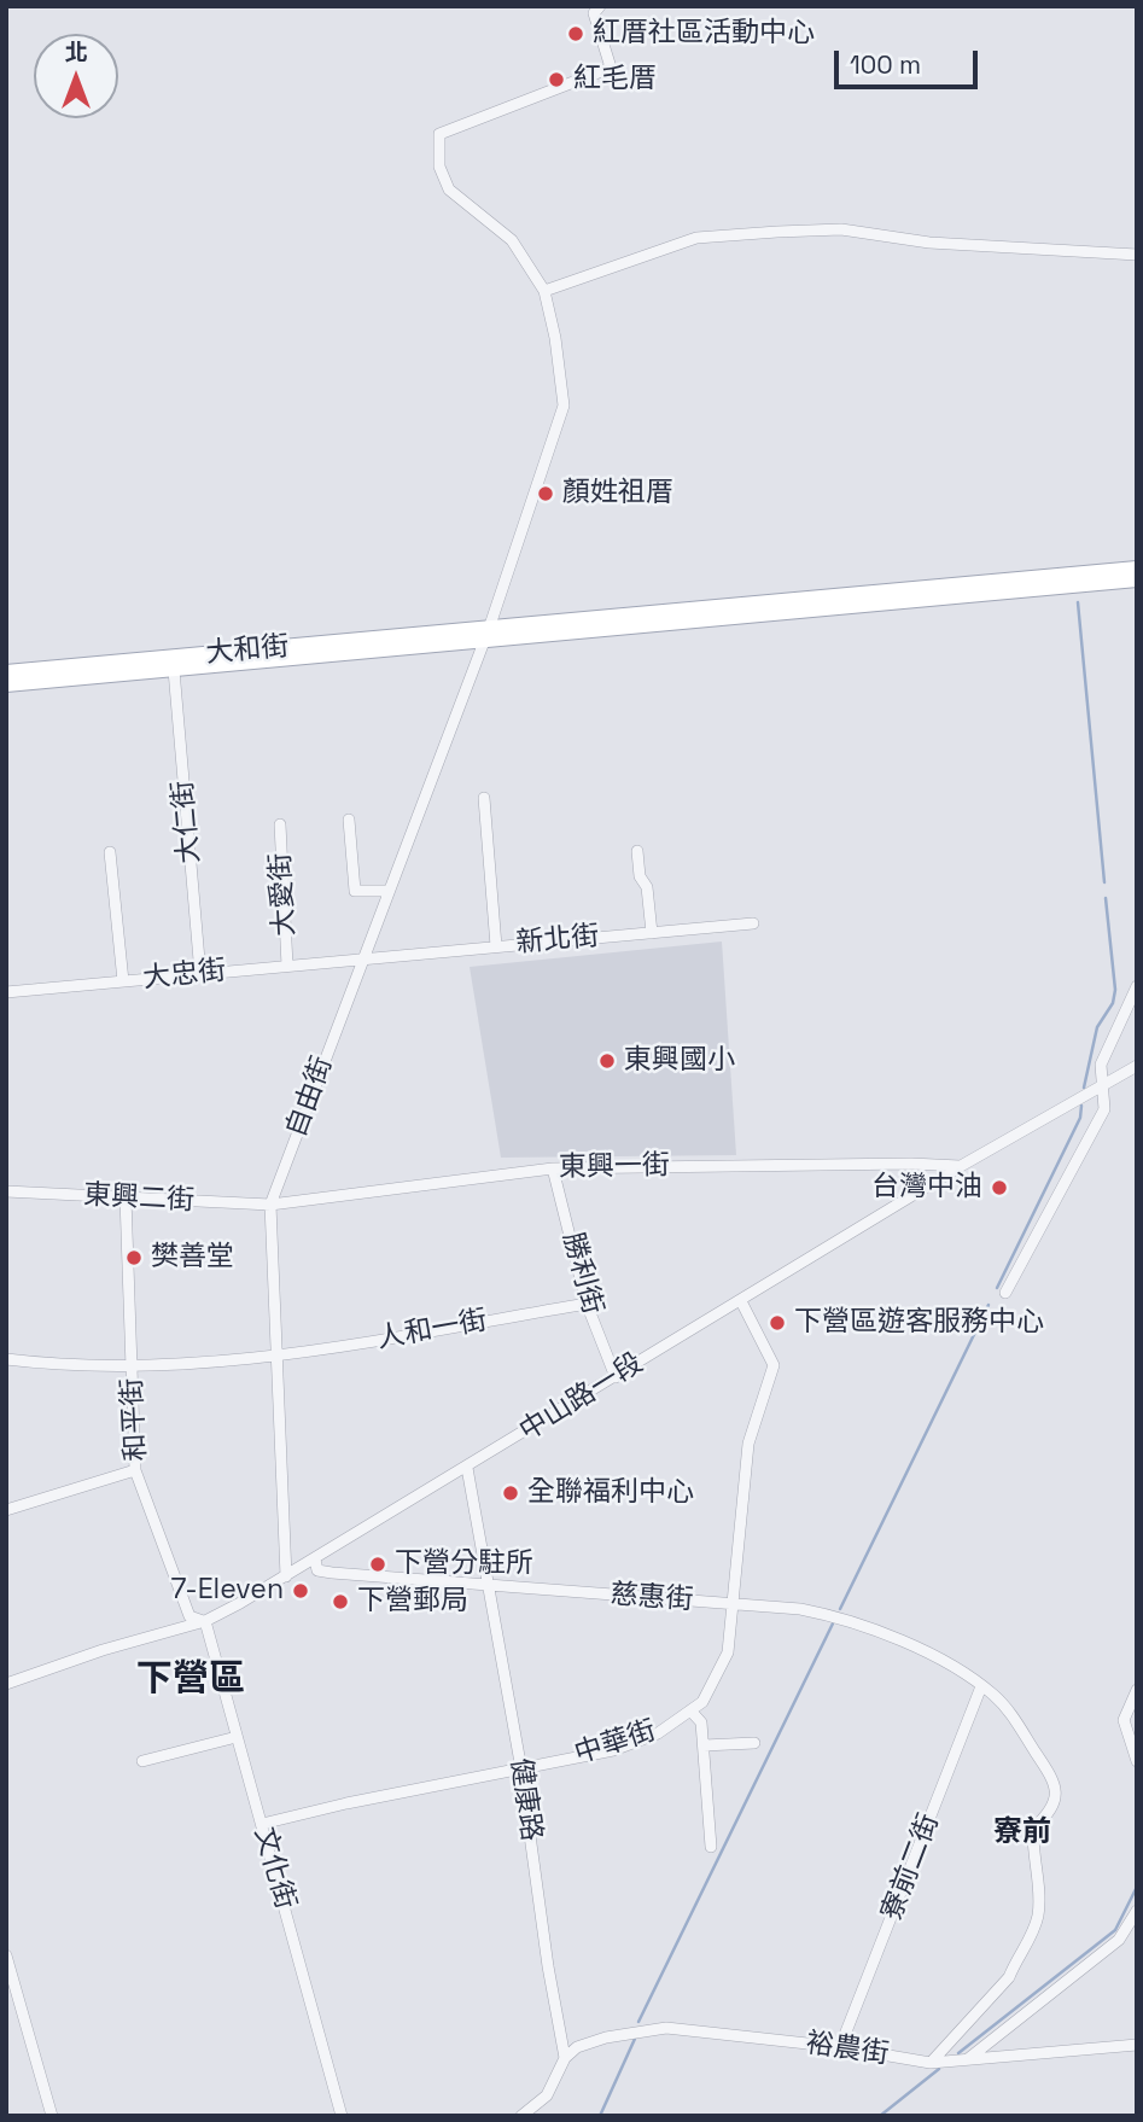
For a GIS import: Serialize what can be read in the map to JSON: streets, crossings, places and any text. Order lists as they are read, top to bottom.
{
  "streets": {
    "main road": ["大和街"],
    "street": [
      "大仁街",
      "大愛街",
      "新北街",
      "大忠街",
      "自由街",
      "東興一街",
      "東興二街",
      "勝利街",
      "人和一街",
      "中山路一段",
      "和平街",
      "慈惠街",
      "中華街",
      "健康路",
      "寮前二街",
      "文化街",
      "裕農街"
    ]
  },
  "crossings": [
    ["大和街", "大仁街"],
    ["大和街", "自由街"],
    ["大仁街", "大忠街"],
    ["大愛街", "大忠街"],
    ["新北街", "大忠街"],
    ["新北街", "自由街"],
    ["大忠街", "自由街"],
    ["自由街", "東興一街"],
    ["自由街", "東興二街"],
    ["自由街", "人和一街"],
    ["自由街", "中山路一段"],
    ["東興一街", "東興二街"],
    ["東興一街", "勝利街"],
    ["東興一街", "中山路一段"],
    ["東興二街", "和平街"],
    ["勝利街", "人和一街"],
    ["勝利街", "中山路一段"],
    ["人和一街", "和平街"],
    ["中山路一段", "和平街"],
    ["中山路一段", "慈惠街"],
    ["中山路一段", "中華街"],
    ["中山路一段", "健康路"],
    ["中山路一段", "文化街"],
    ["和平街", "文化街"],
    ["慈惠街", "中華街"],
    ["慈惠街", "健康路"],
    ["慈惠街", "寮前二街"],
    ["慈惠街", "裕農街"],
    ["中華街", "健康路"],
    ["中華街", "文化街"],
    ["健康路", "裕農街"],
    ["寮前二街", "裕農街"]
  ],
  "districts": ["下營區", "寮前"],
  "places": [
    "紅厝社區活動中心",
    "紅毛厝",
    "顏姓祖厝",
    "東興國小",
    "台灣中油",
    "樊善堂",
    "下營區遊客服務中心",
    "全聯福利中心",
    "下營分駐所",
    "7-Eleven",
    "下營郵局"
  ],
  "scale_bar": "100 m",
  "north": "top"
}
